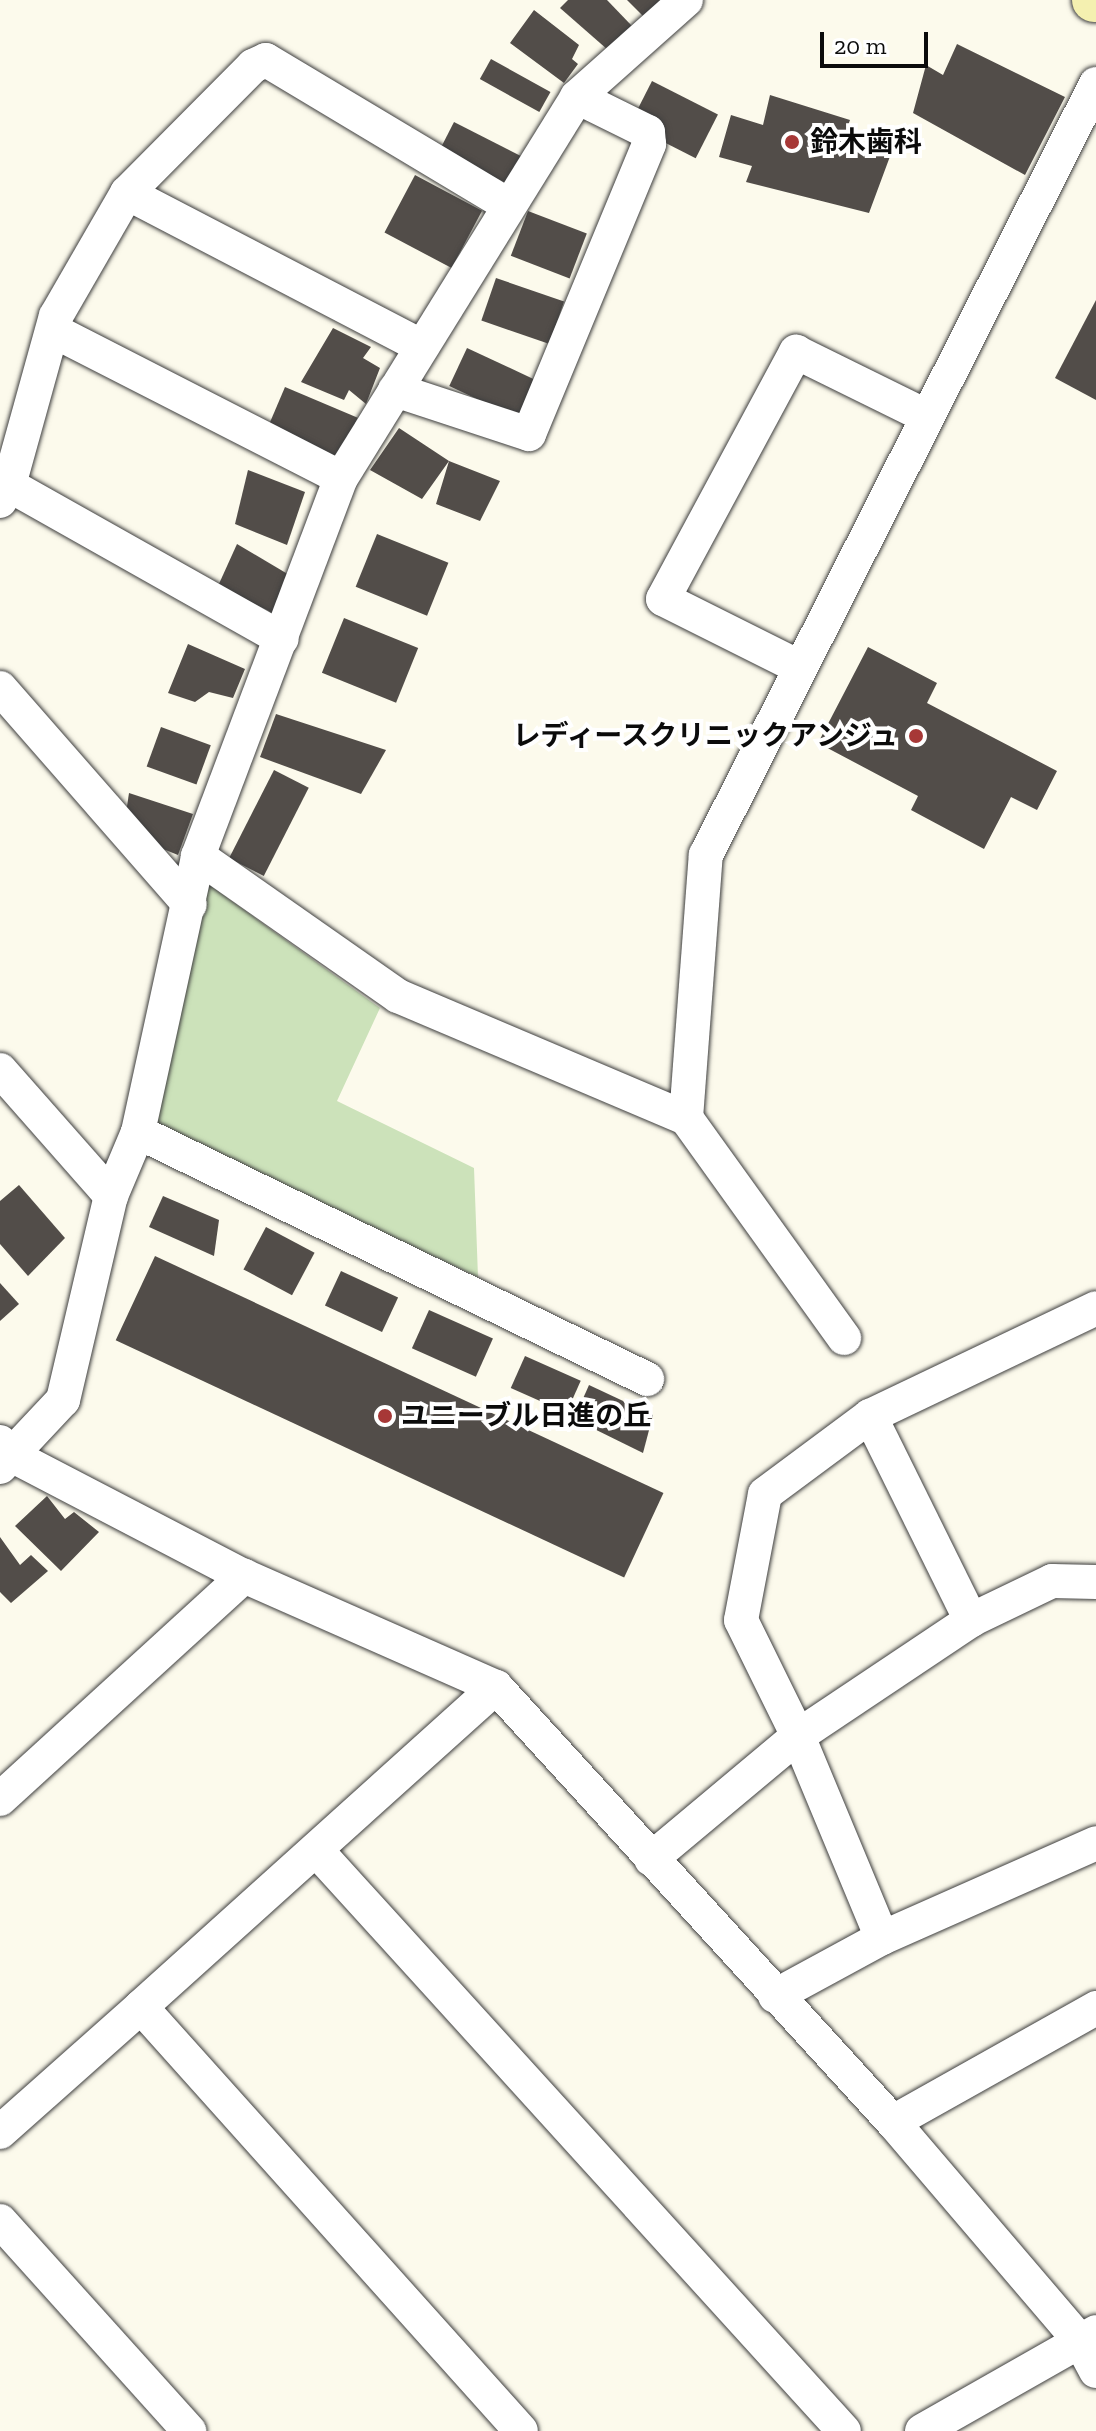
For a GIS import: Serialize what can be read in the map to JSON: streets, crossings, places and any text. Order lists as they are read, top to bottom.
{
  "places": ["鈴木歯科", "レディースクリニックアンジュ", "ユニーブル日進の丘"],
  "scale_bar": "20 m"
}
